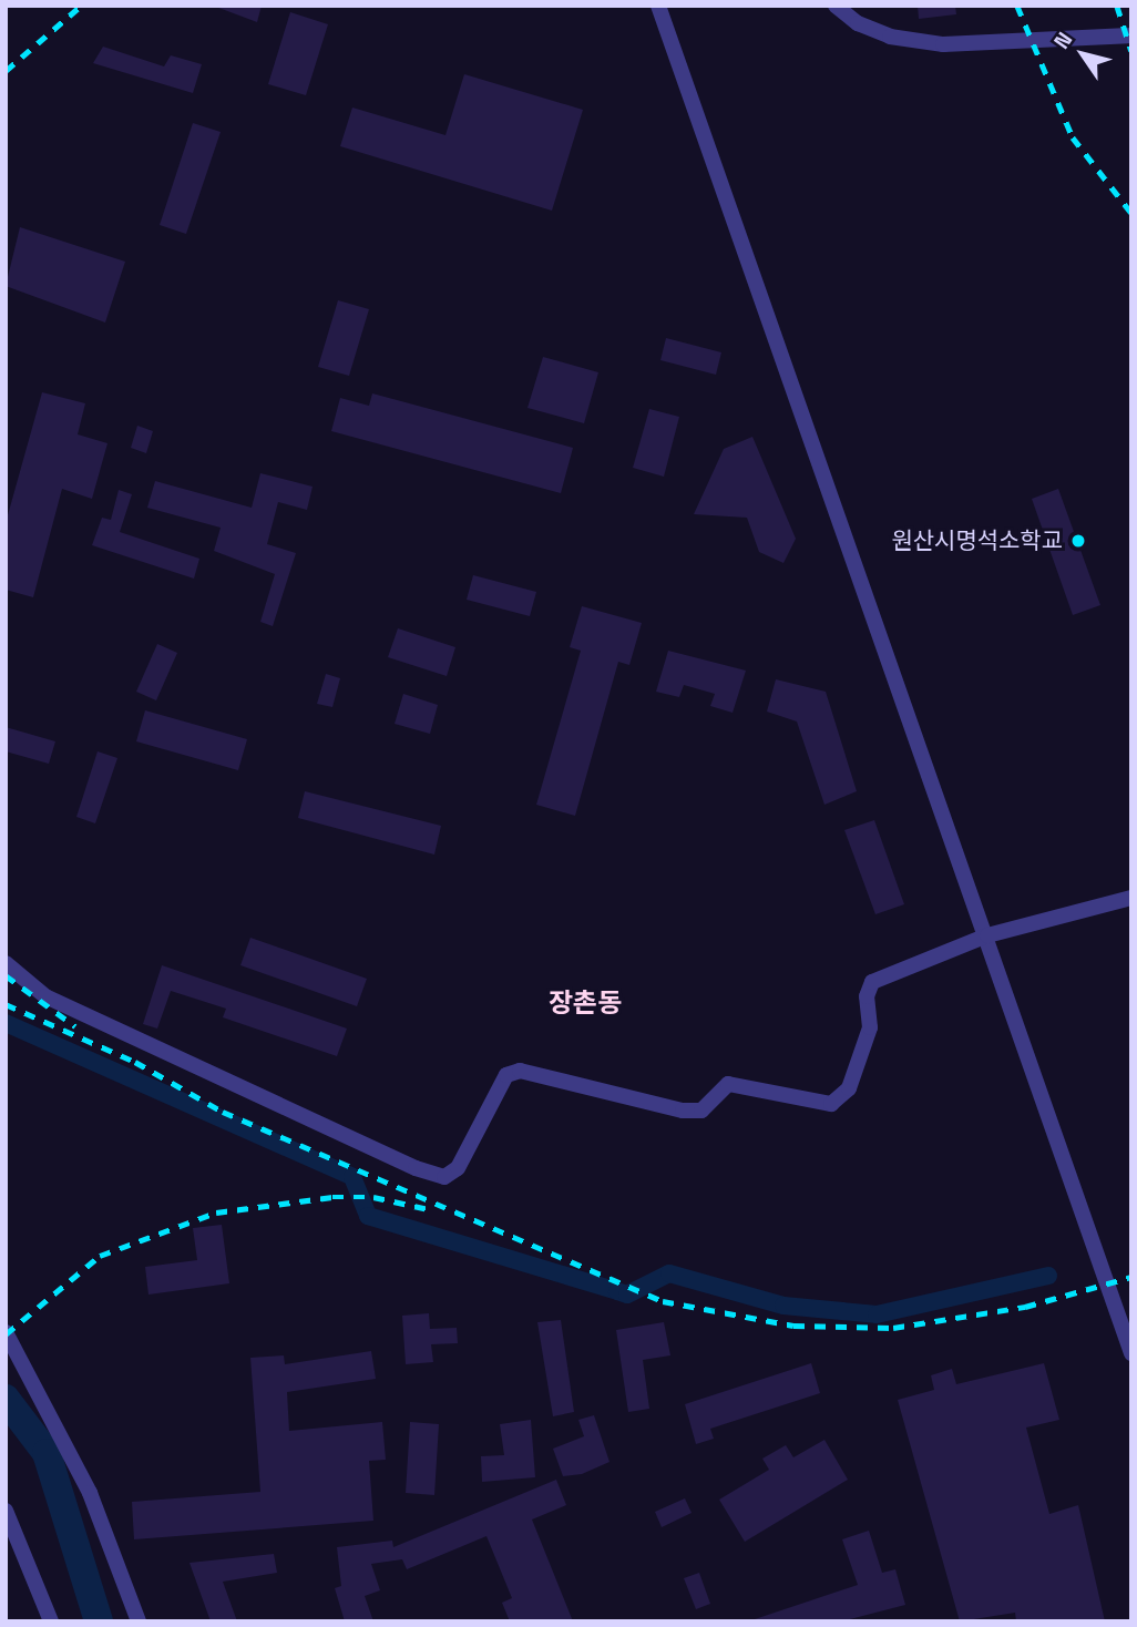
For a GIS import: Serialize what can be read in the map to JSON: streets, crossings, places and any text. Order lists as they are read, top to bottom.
{
  "districts": ["장촌동"],
  "places": ["원산시명석소학교"],
  "north": "top left"
}
